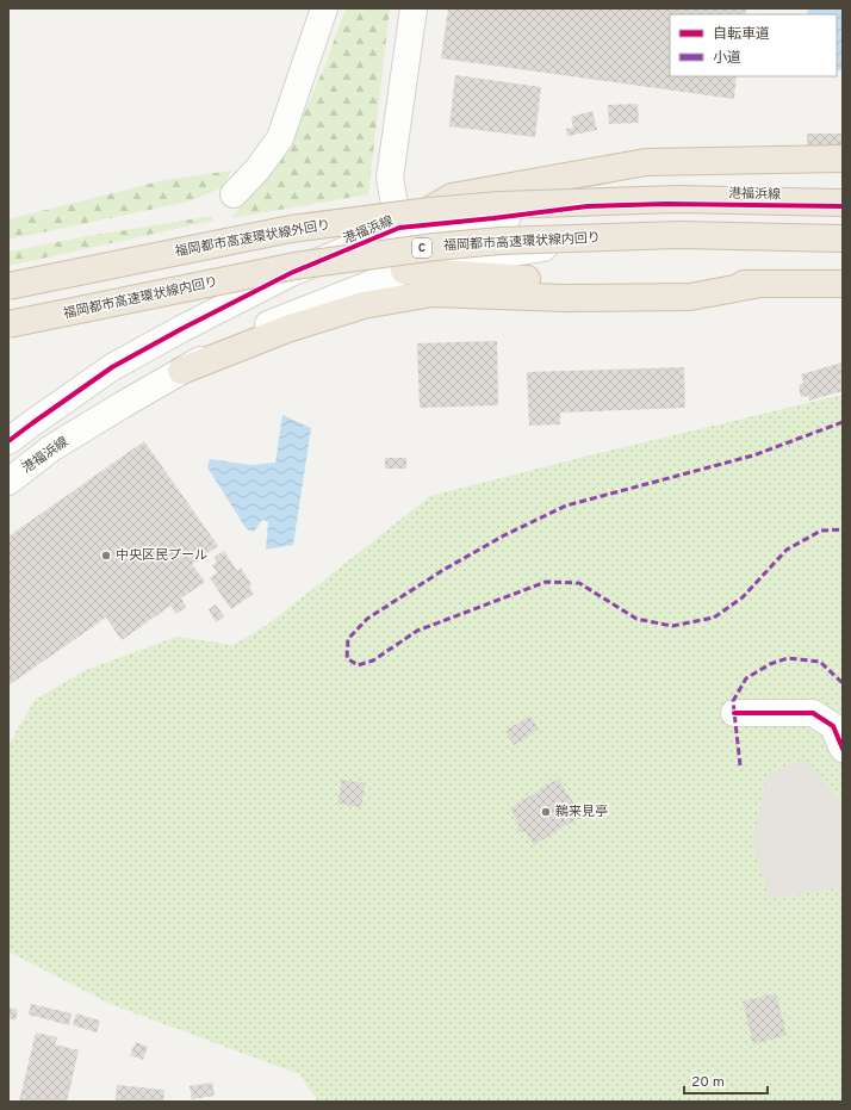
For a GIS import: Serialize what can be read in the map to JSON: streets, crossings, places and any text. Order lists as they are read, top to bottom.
{
  "streets": {
    "highway": ["福岡都市高速環状線外回り", "福岡都市高速環状線内回り", "C"],
    "street": ["港福浜線"]
  },
  "crossings": [
    ["港福浜線", "福岡都市高速環状線外回り"],
    ["港福浜線", "福岡都市高速環状線内回り"]
  ],
  "places": ["中央区民プール", "鵜来見亭"],
  "legend": ["自転車道", "小道"],
  "scale_bar": "20 m"
}
